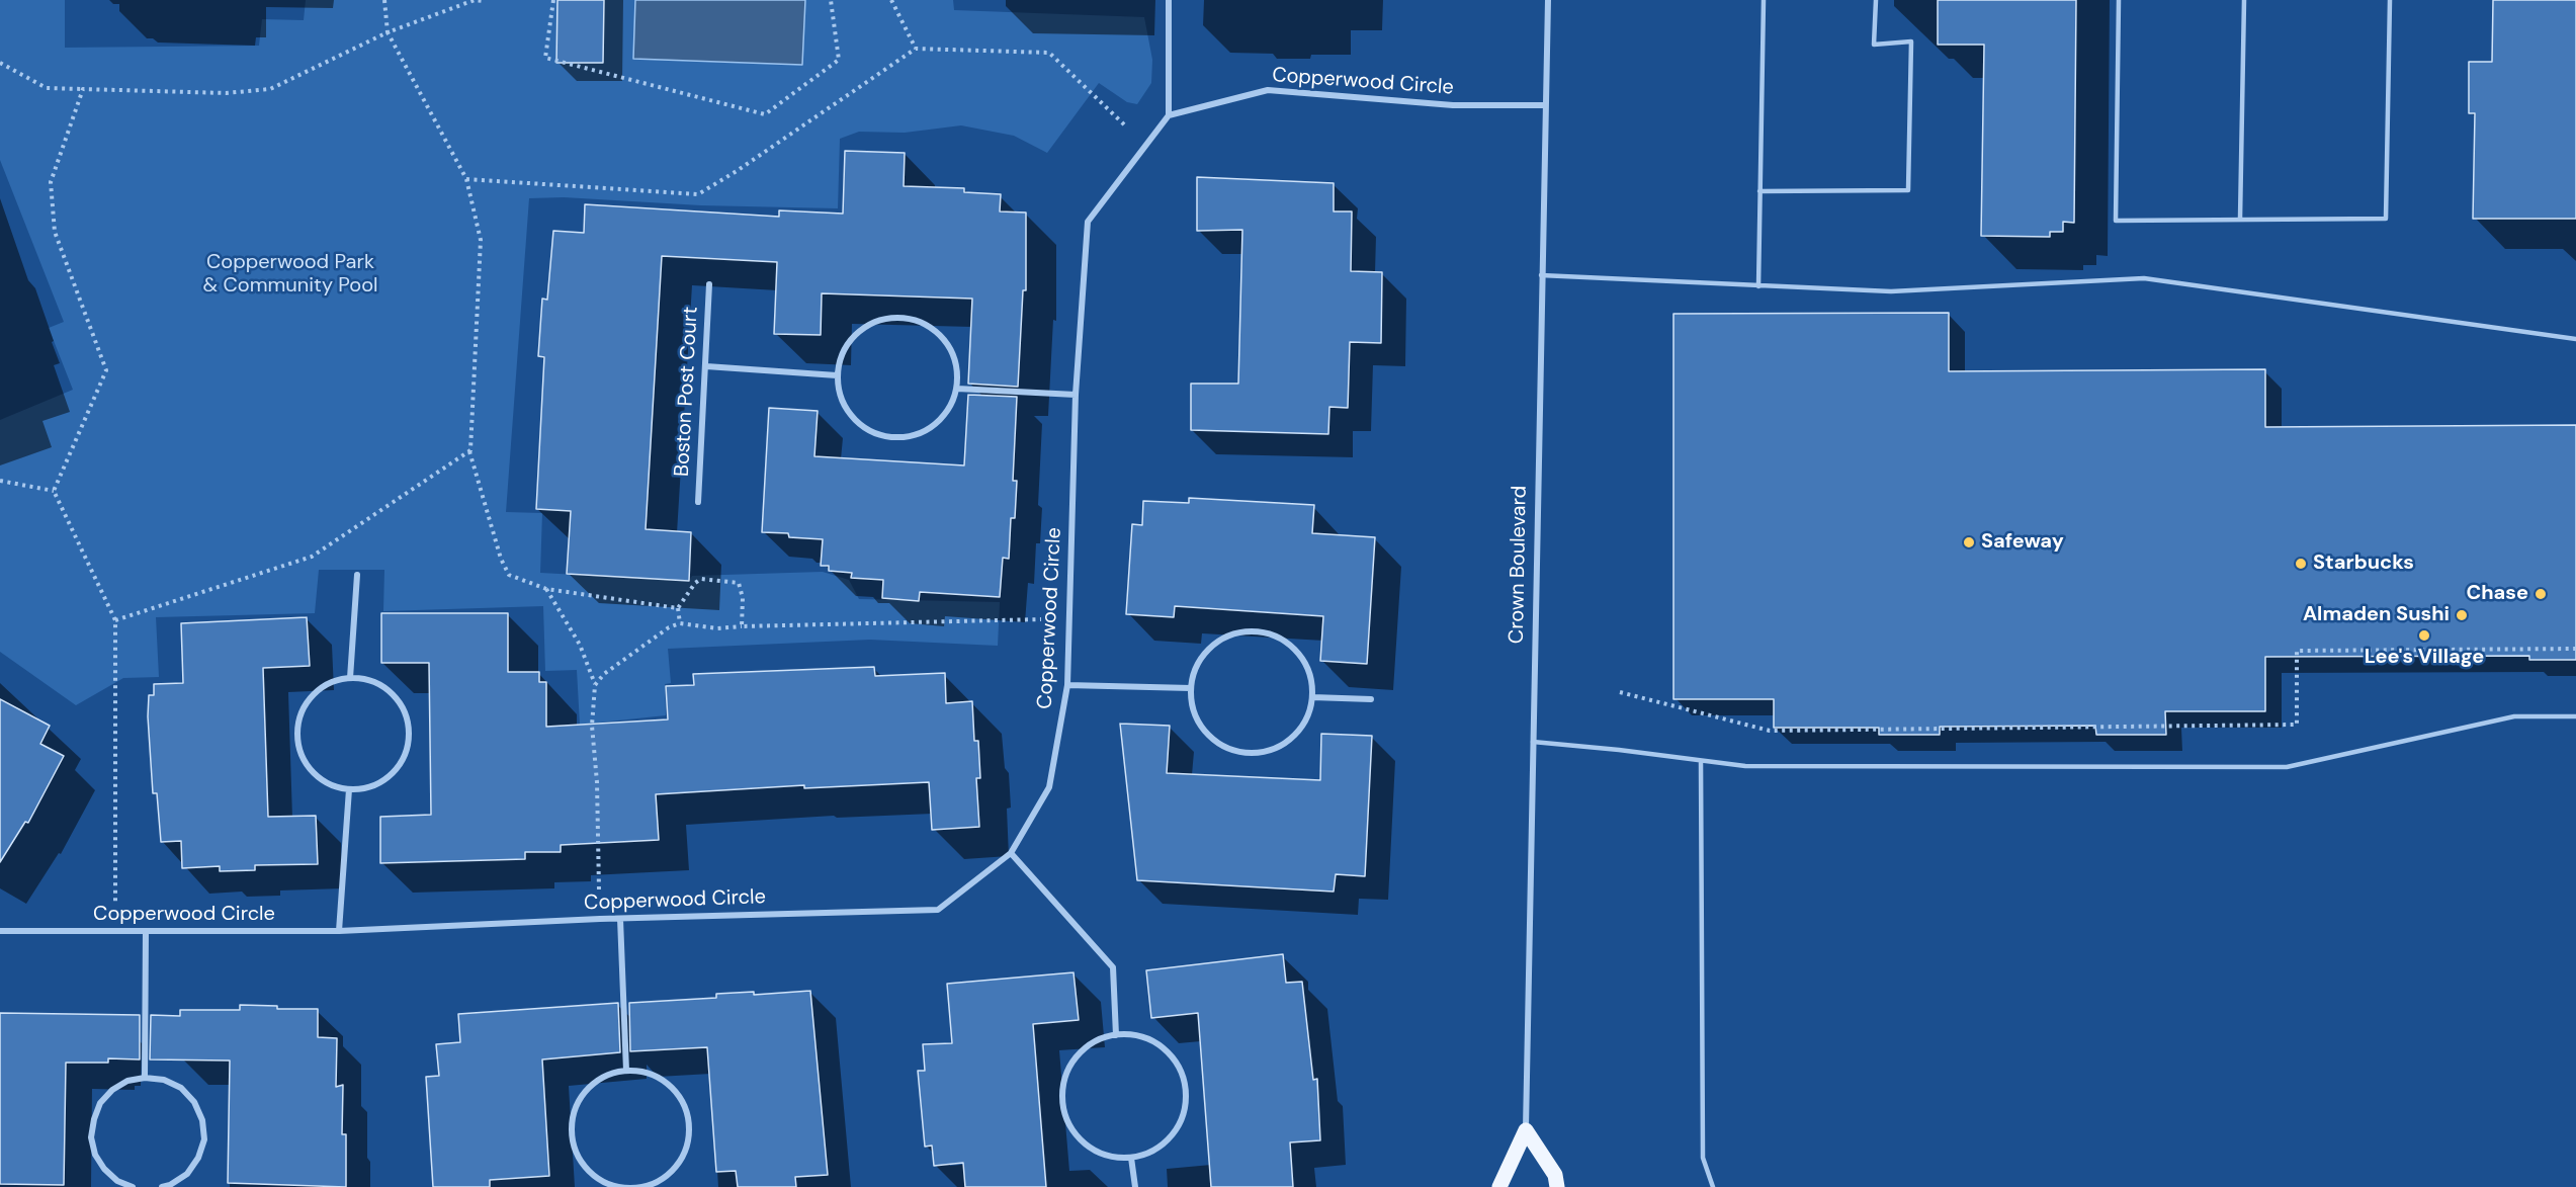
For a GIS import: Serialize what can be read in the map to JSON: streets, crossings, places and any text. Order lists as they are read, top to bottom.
{
  "streets": {
    "street": ["Copperwood Circle", "Boston Post Court", "Crown Boulevard"]
  },
  "crossings": [
    ["Copperwood Circle", "Crown Boulevard"]
  ],
  "parks": ["Copperwood Park & Community Pool"],
  "places": [
    "Safeway",
    "Starbucks",
    "Chase",
    "Almaden Sushi",
    "Lee's Village"
  ]
}
